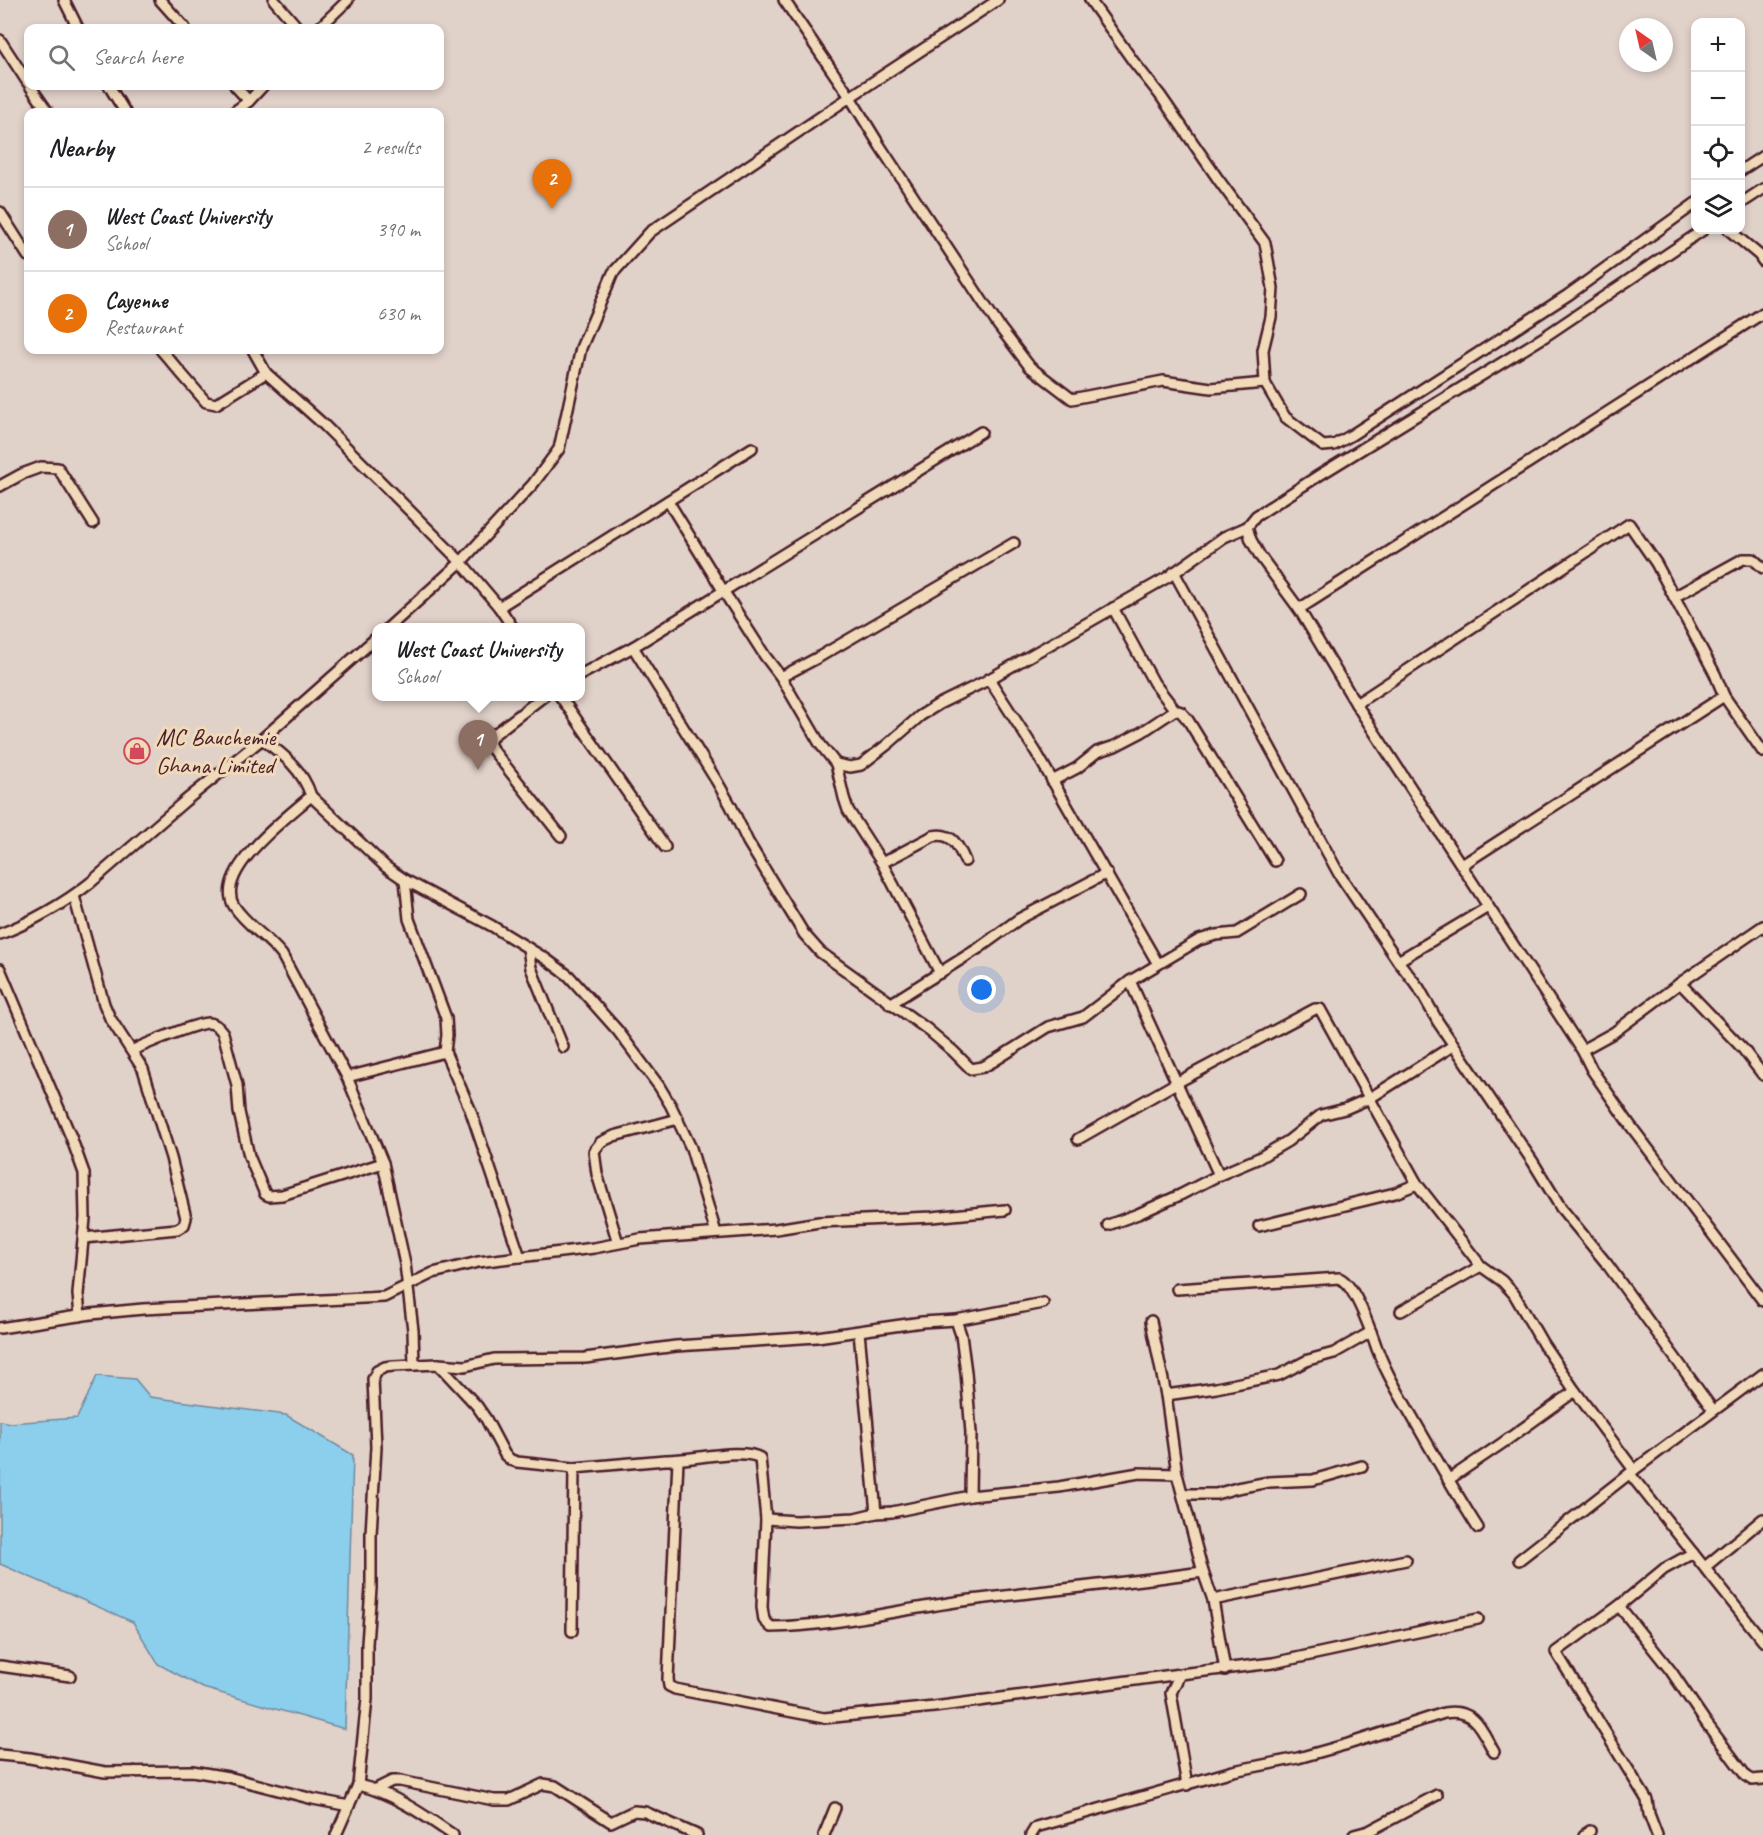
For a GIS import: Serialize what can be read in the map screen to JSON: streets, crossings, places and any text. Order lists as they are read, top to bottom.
{
  "places": {
    "shop": ["MC Bauchemie Ghana Limited"]
  },
  "north": "top left",
  "page": {
    "map_buttons": ["+", "−"],
    "search": "Search here",
    "heading": ["Nearby", "2 results"],
    "pins": ["2", "1"],
    "list": [
      {
        "mark": "1",
        "name": "West Coast University",
        "note": "School",
        "value": "390 m"
      },
      {
        "mark": "2",
        "name": "Cayenne",
        "note": "Restaurant",
        "value": "630 m"
      }
    ],
    "popup": ["West Coast University", "School"]
  }
}
